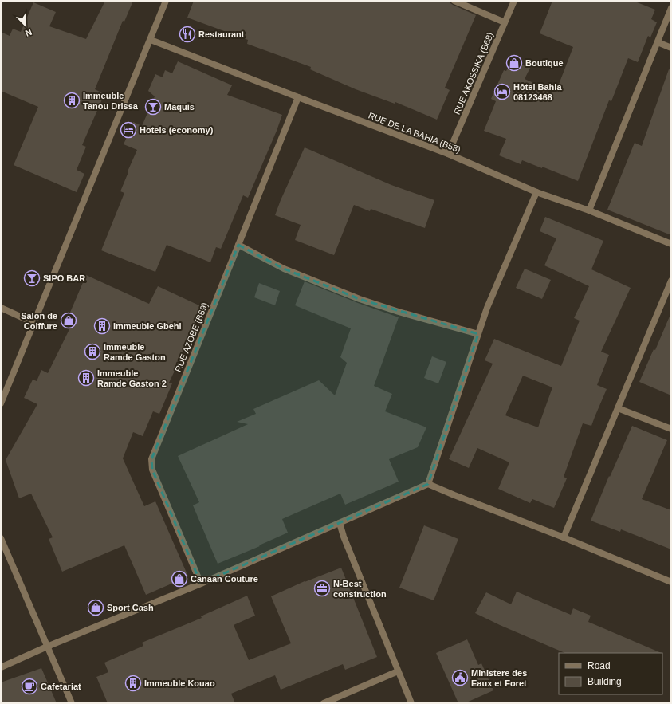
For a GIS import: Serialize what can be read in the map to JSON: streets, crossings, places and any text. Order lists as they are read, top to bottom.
{
  "streets": {
    "street": ["RUE AKOSSIKA (B68)", "RUE DE LA BAHIA (B53)", "RUE AZOBE (B69)"]
  },
  "crossings": [
    ["RUE AKOSSIKA (B68)", "RUE DE LA BAHIA (B53)"],
    ["RUE DE LA BAHIA (B53)", "RUE AZOBE (B69)"]
  ],
  "places": {
    "restaurant": ["Restaurant"],
    "shop": [
      "Boutique",
      "Salon de Coiffure",
      "Canaan Couture",
      "Sport Cash"
    ],
    "hotel": ["Hôtel Bahia 08123468", "Hotels (economy)"],
    "building": [
      "Immeuble Tanou Drissa",
      "Immeuble Gbehi",
      "Immeuble Ramde Gaston",
      "Immeuble Ramde Gaston 2",
      "Immeuble Kouao"
    ],
    "bar": ["Maquis", "SIPO BAR"],
    "office": ["N-Best construction"],
    "public building": ["Ministere des Eaux et Foret"],
    "cafe": ["Cafetariat"]
  },
  "legend": ["Road", "Building"],
  "north": "bottom right"
}
